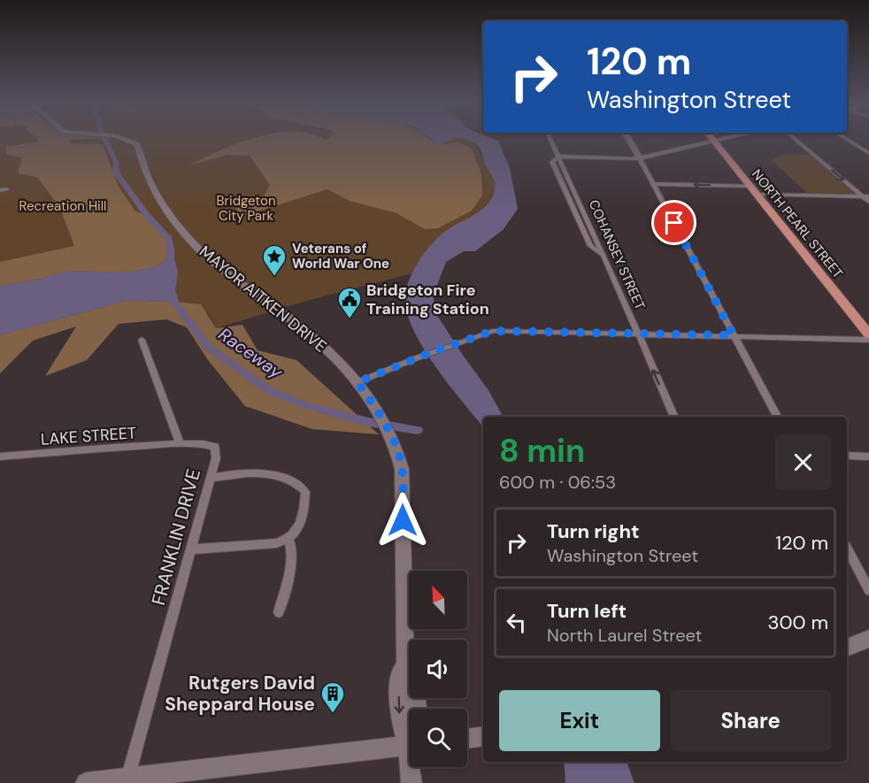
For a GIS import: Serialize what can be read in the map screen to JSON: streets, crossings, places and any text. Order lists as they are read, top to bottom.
{
  "streets": {
    "main road": ["NORTH PEARL STREET"],
    "street": [
      "COHANSEY STREET",
      "MAYOR AITKEN DRIVE",
      "LAKE STREET",
      "FRANKLIN DRIVE"
    ]
  },
  "crossings": [
    ["LAKE STREET", "FRANKLIN DRIVE"]
  ],
  "water": ["Raceway"],
  "parks": ["Bridgeton City Park", "Recreation Hill"],
  "places": {
    "place": ["Veterans of World War One"],
    "public building": ["Bridgeton Fire Training Station"],
    "building": ["Rutgers David Sheppard House"]
  },
  "north": "top left",
  "page": {
    "turn": ["120 m", "Washington Street"],
    "heading": ["8 min", "600 m · 06:53"],
    "list": [
      {
        "name": "Turn right",
        "note": "Washington Street",
        "value": "120 m"
      },
      {
        "name": "Turn left",
        "note": "North Laurel Street",
        "value": "300 m"
      }
    ],
    "buttons": ["Exit", "Share"]
  }
}
